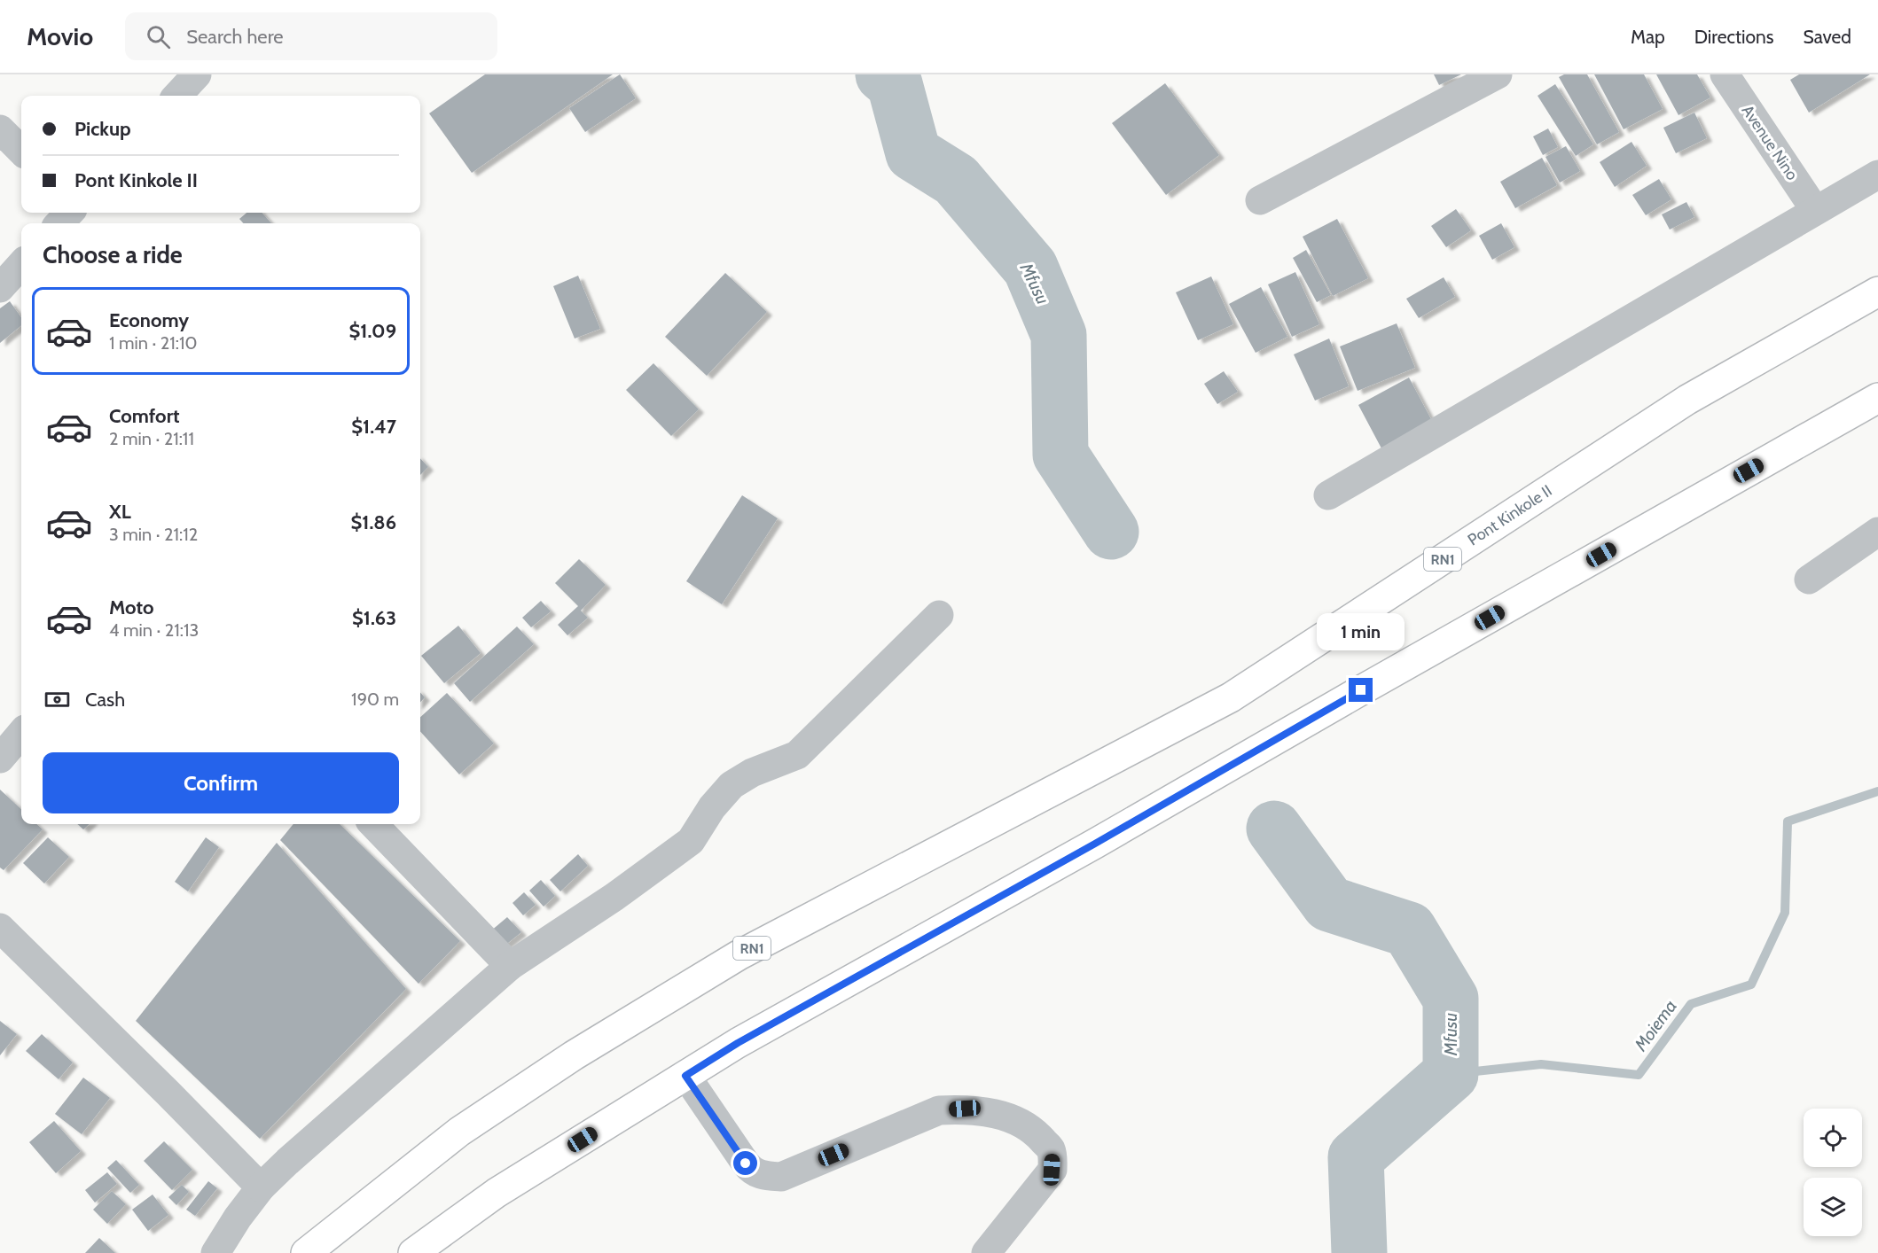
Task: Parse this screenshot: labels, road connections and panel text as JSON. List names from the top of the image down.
{
  "streets": {
    "highway": ["Pont Kinkole II", "RN1"],
    "street": ["Avenue Nino"]
  },
  "water": ["Mfusu", "Moiema"],
  "page": {
    "header": "Movio",
    "search": "Search here",
    "nav": ["Map", "Directions", "Saved"],
    "banner": ["Pickup", "Pont Kinkole II"],
    "heading": "Choose a ride",
    "list": [
      {
        "name": "Economy",
        "note": "1 min · 21:10",
        "value": "$1.09"
      },
      {
        "name": "Comfort",
        "note": "2 min · 21:11",
        "value": "$1.47"
      },
      {
        "name": "XL",
        "note": "3 min · 21:12",
        "value": "$1.86"
      },
      {
        "name": "Moto",
        "note": "4 min · 21:13",
        "value": "$1.63"
      }
    ],
    "bubble": "1 min",
    "pay": ["Cash", "190 m"],
    "buttons": "Confirm"
  }
}
